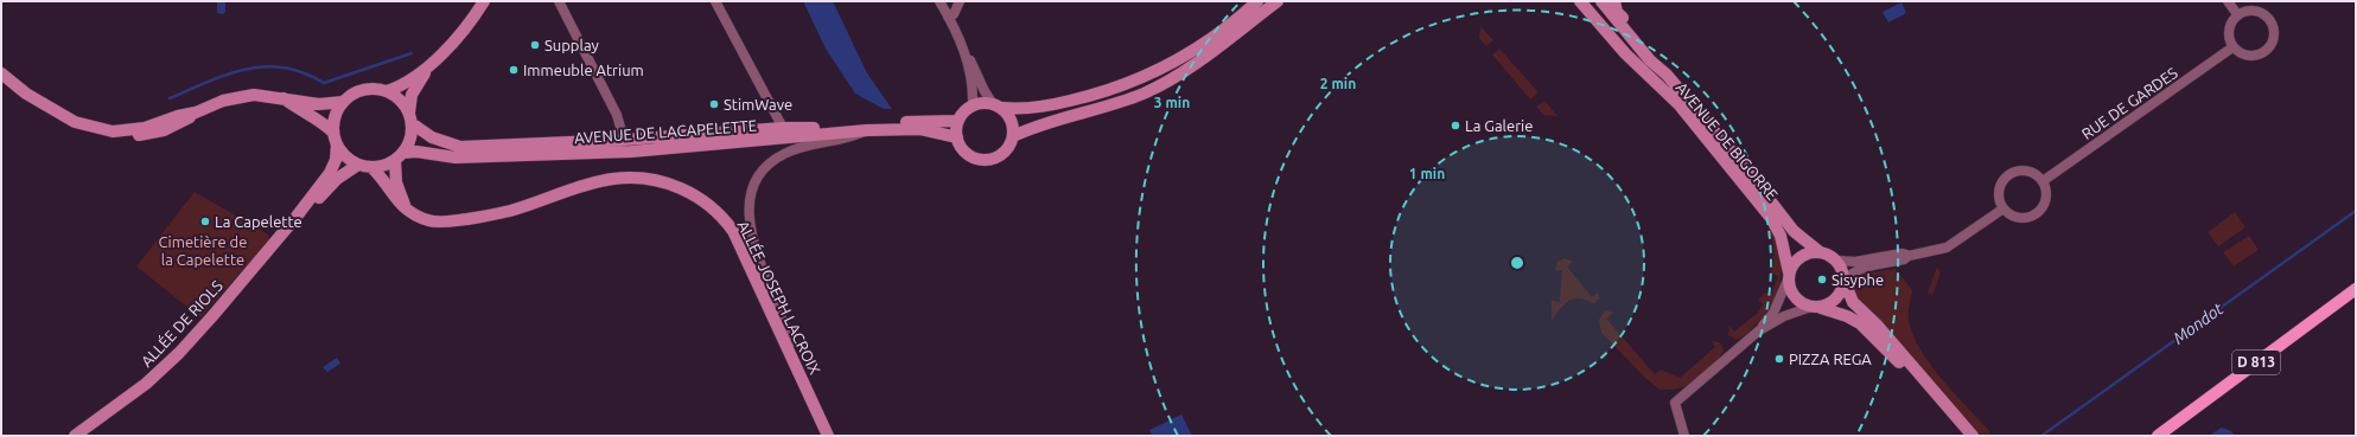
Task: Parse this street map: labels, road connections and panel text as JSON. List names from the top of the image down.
{
  "streets": {
    "main road": ["D 813"],
    "street": [
      "RUE DE GARDES",
      "AVENUE DE LACAPELETTE",
      "AVENUE DE BIGORRE",
      "ALLÉE JOSEPH LACROIX",
      "ALLÉE DE RIOLS"
    ]
  },
  "crossings": [
    ["AVENUE DE LACAPELETTE", "ALLÉE JOSEPH LACROIX"],
    ["AVENUE DE LACAPELETTE", "ALLÉE DE RIOLS"],
    ["ALLÉE JOSEPH LACROIX", "ALLÉE DE RIOLS"]
  ],
  "water": ["Mondot"],
  "parks": ["Cimetière de la Capelette"],
  "places": [
    "Supplay",
    "Immeuble Atrium",
    "StimWave",
    "La Galerie",
    "La Capelette",
    "Sisyphe",
    "PIZZA REGA"
  ],
  "rings": ["2 min", "3 min", "1 min"]
}
